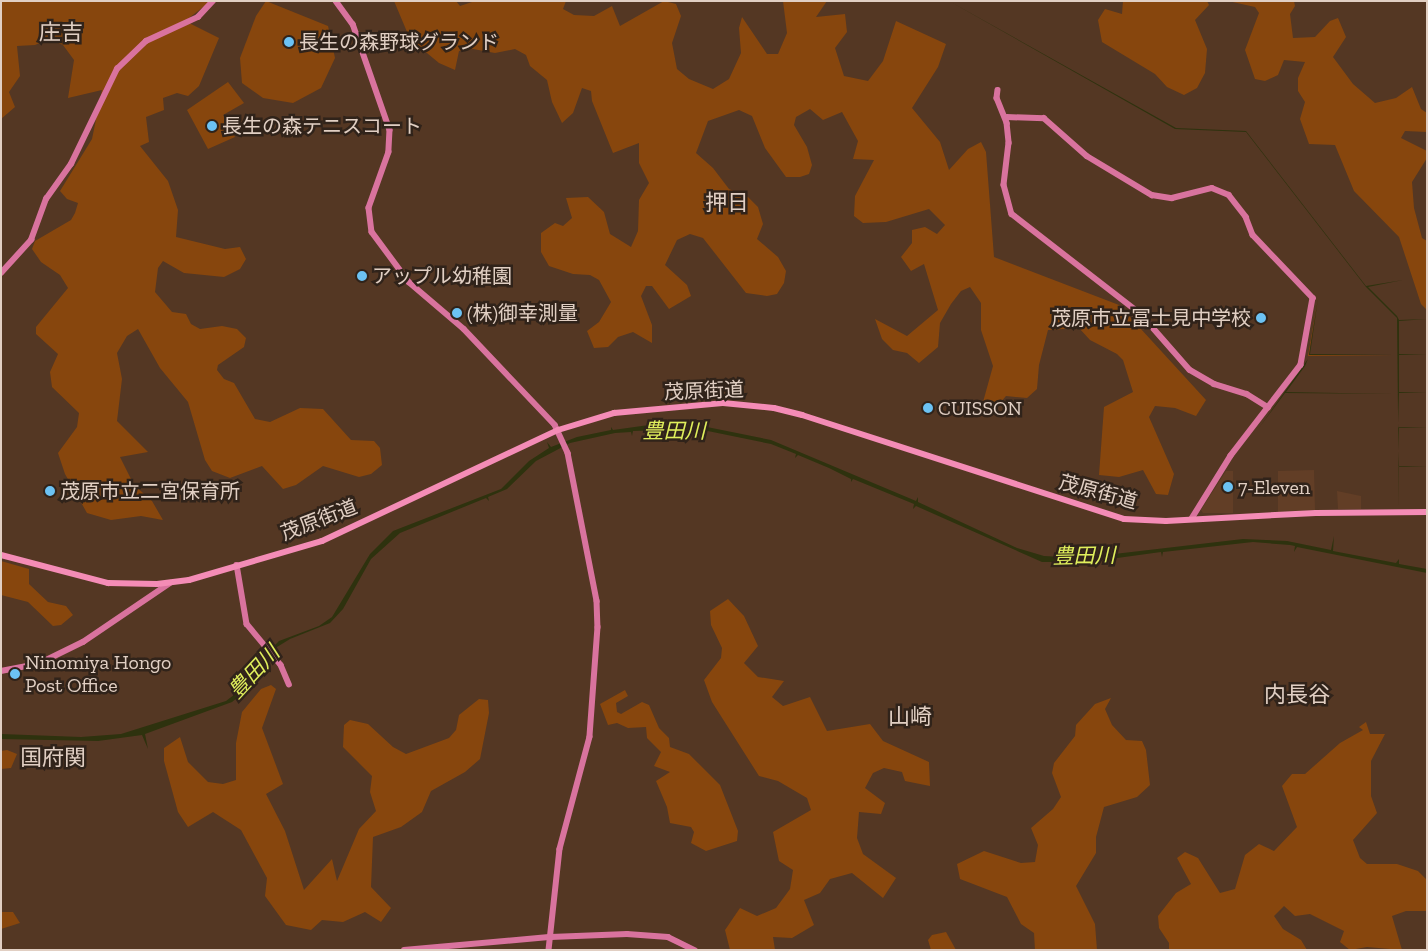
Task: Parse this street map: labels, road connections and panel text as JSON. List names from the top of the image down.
{
  "streets": {
    "main road": ["茂原街道"]
  },
  "districts": [
    "庄吉",
    "押日",
    "内長谷",
    "山崎",
    "国府関"
  ],
  "water": ["豊田川"],
  "places": [
    "長生の森野球グランド",
    "長生の森テニスコート",
    "アップル幼稚園",
    "(株)御幸測量",
    "茂原市立冨士見中学校",
    "CUISSON",
    "7-Eleven",
    "茂原市立二宮保育所",
    "Ninomiya Hongo Post Office"
  ]
}
